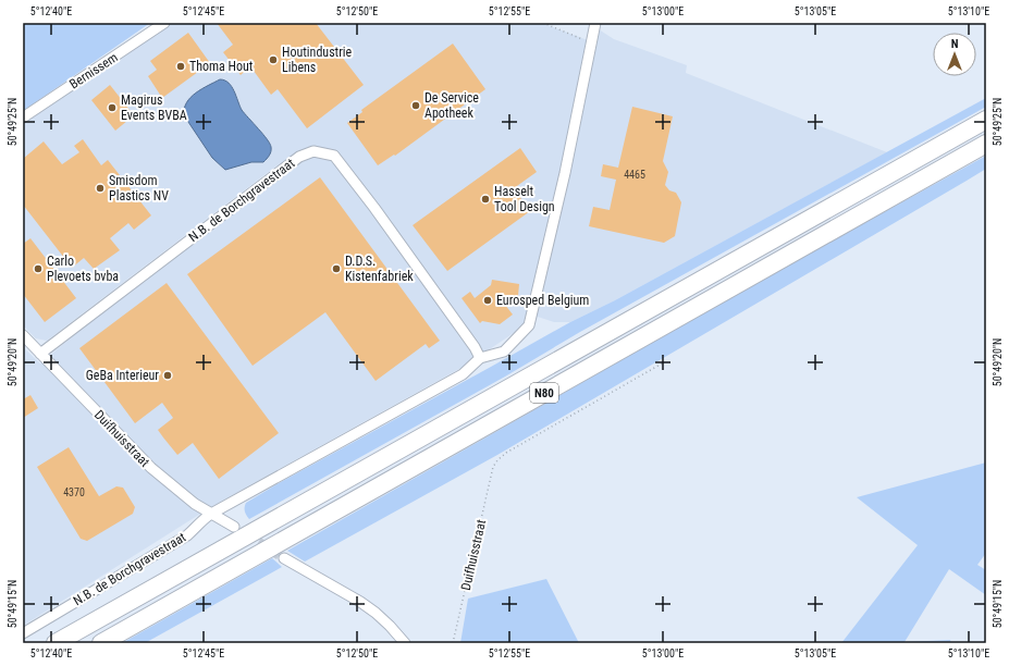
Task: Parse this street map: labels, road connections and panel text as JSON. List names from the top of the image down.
{
  "streets": {
    "highway": ["N80"],
    "street": ["Bernissem", "N.B. de Borchgravestraat", "Duifhuisstraat"]
  },
  "crossings": [
    ["N.B. de Borchgravestraat", "Duifhuisstraat"]
  ],
  "places": [
    "Houtindustrie Libens",
    "Thoma Hout",
    "De Service Apotheek",
    "Magirus Events BVBA",
    "Smisdom Plastics NV",
    "Hasselt Tool Design",
    "Carlo Plevoets bvba",
    "D.D.S. Kistenfabriek",
    "Eurosped Belgium",
    "GeBa Interieur"
  ],
  "house_numbers": ["4465", "4370"],
  "north": "top",
  "coordinates": [
    "5°12'40\"E",
    "5°12'45\"E",
    "5°12'50\"E",
    "5°12'55\"E",
    "5°13'00\"E",
    "5°13'05\"E",
    "5°13'10\"E",
    "50°49'25\"N",
    "50°49'20\"N",
    "50°49'15\"N"
  ]
}
